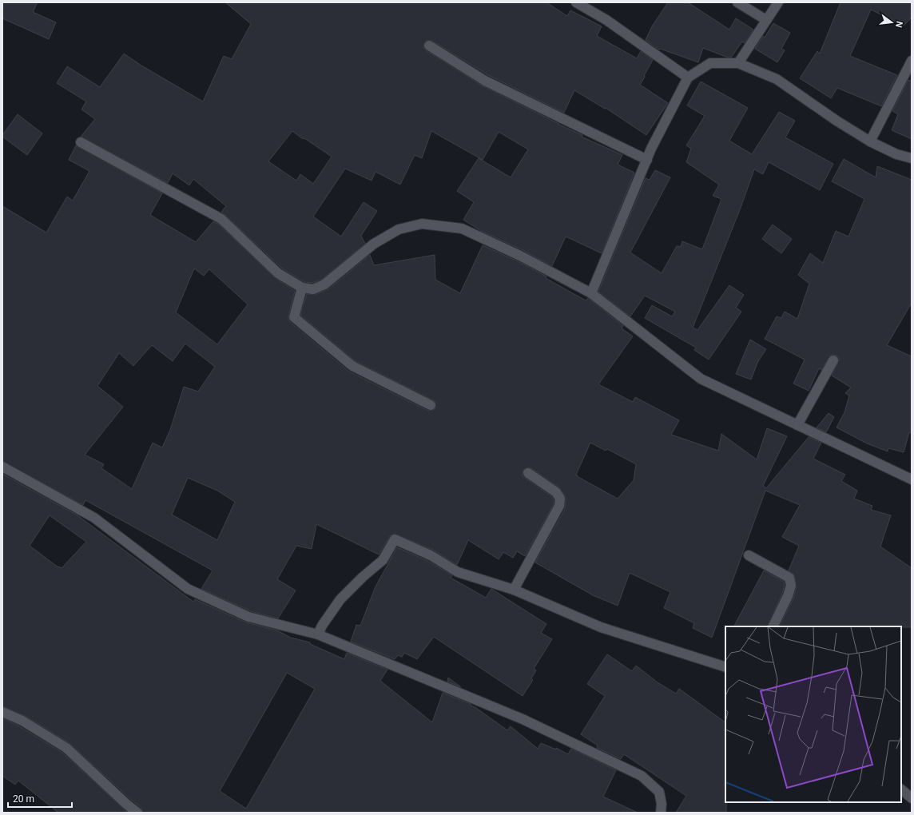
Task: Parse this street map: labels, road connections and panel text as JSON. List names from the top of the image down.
{
  "scale_bar": "20 m",
  "north": "right"
}
